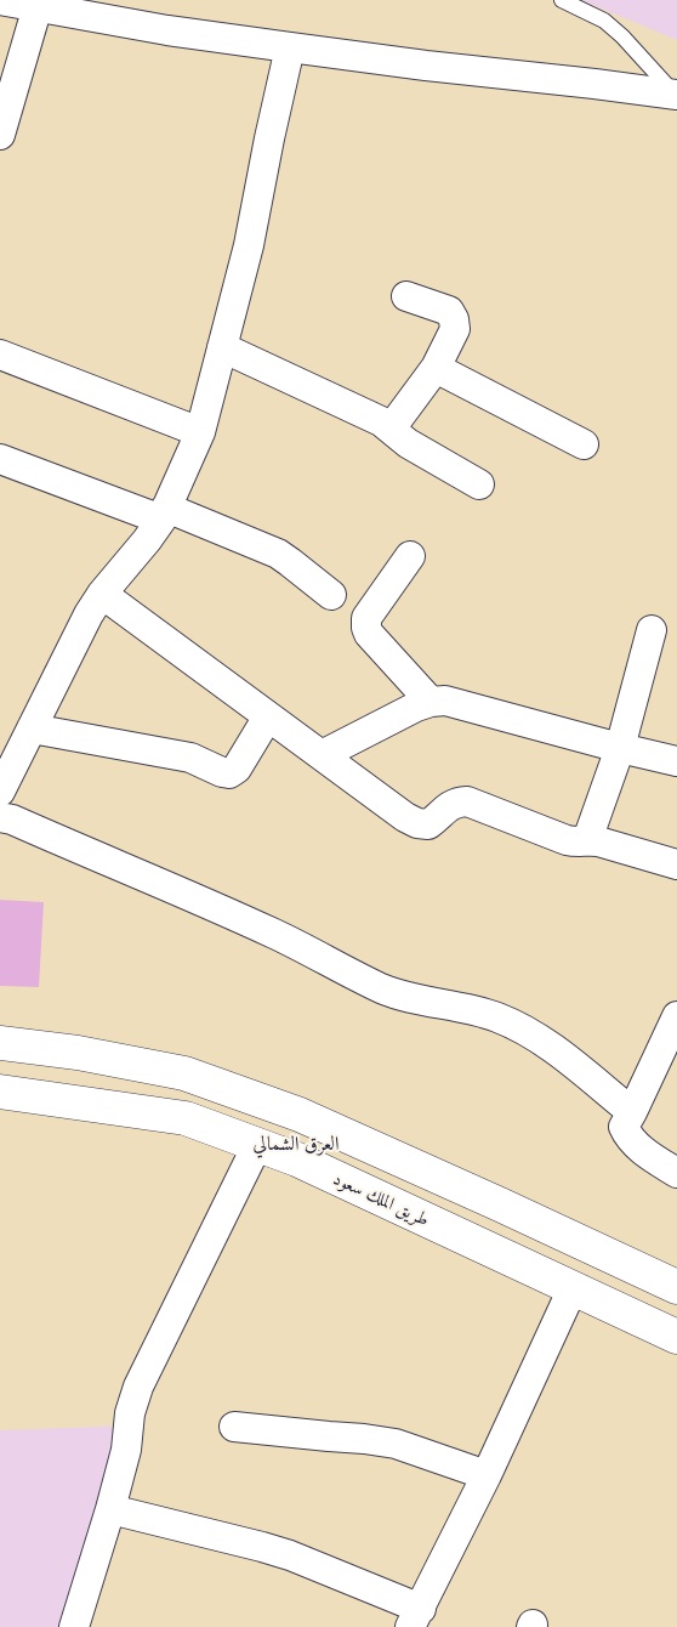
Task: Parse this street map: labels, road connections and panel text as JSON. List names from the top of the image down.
{
  "streets": {
    "highway": ["طريق الملك سعود"]
  },
  "districts": ["العرق الشمالي"]
}
